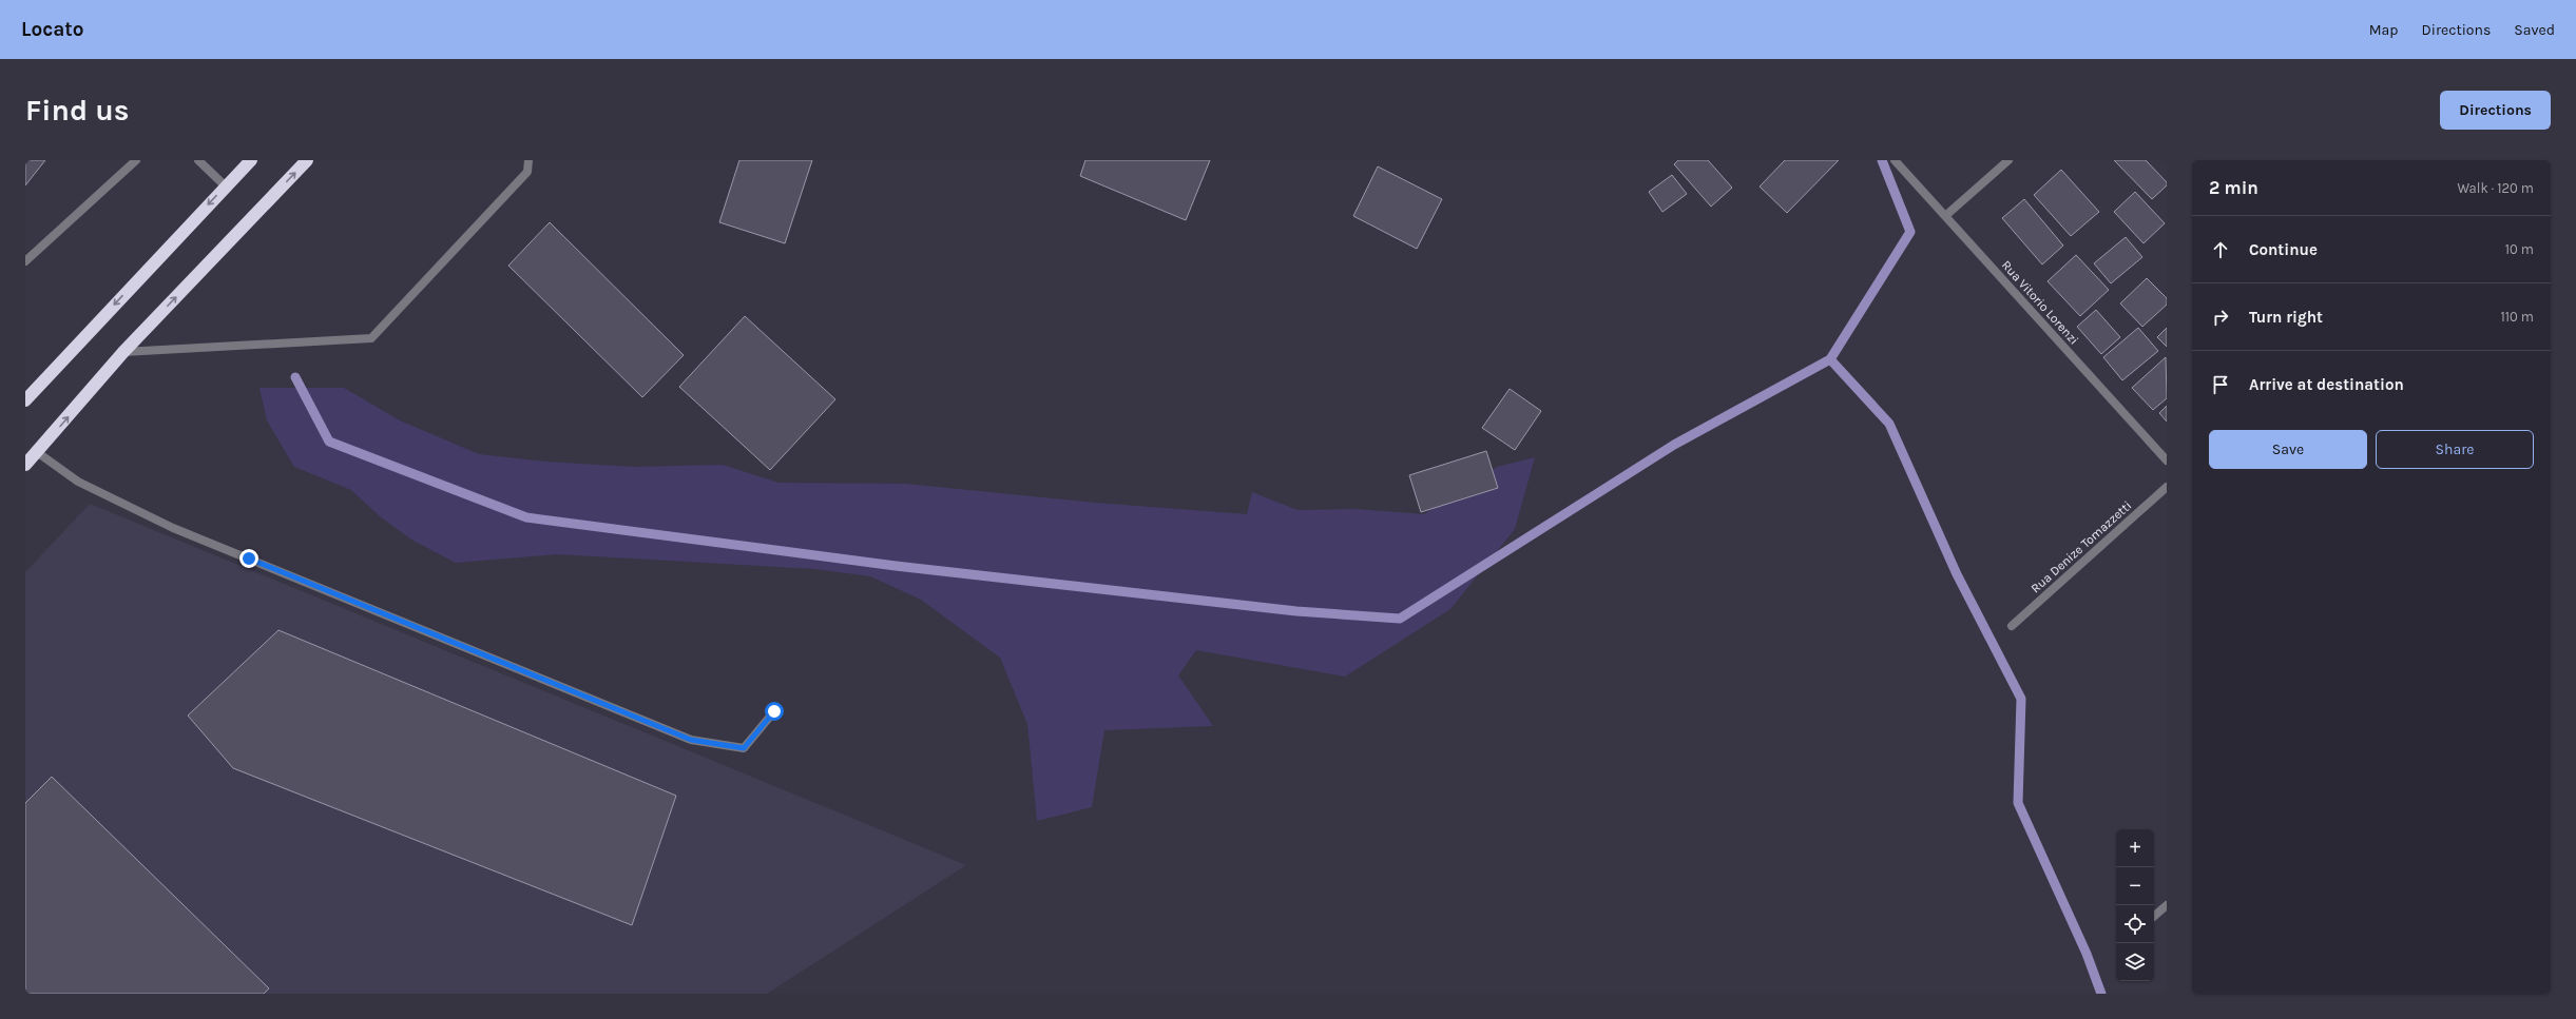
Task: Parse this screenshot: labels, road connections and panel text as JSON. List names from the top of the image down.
{
  "streets": {
    "street": ["Rua Vitorio Lorenzi", "Rua Denize Tomazzetti"]
  },
  "page": {
    "header": "Locato",
    "nav": ["Map", "Directions", "Saved"],
    "buttons": [
      "Directions",
      ["Save", "Share"]
    ],
    "title": "Find us",
    "heading": ["2 min", "Walk · 120 m"],
    "list": [
      ["Continue", "10 m"],
      ["Turn right", "110 m"],
      "Arrive at destination"
    ],
    "map_buttons": ["+", "−"]
  }
}
